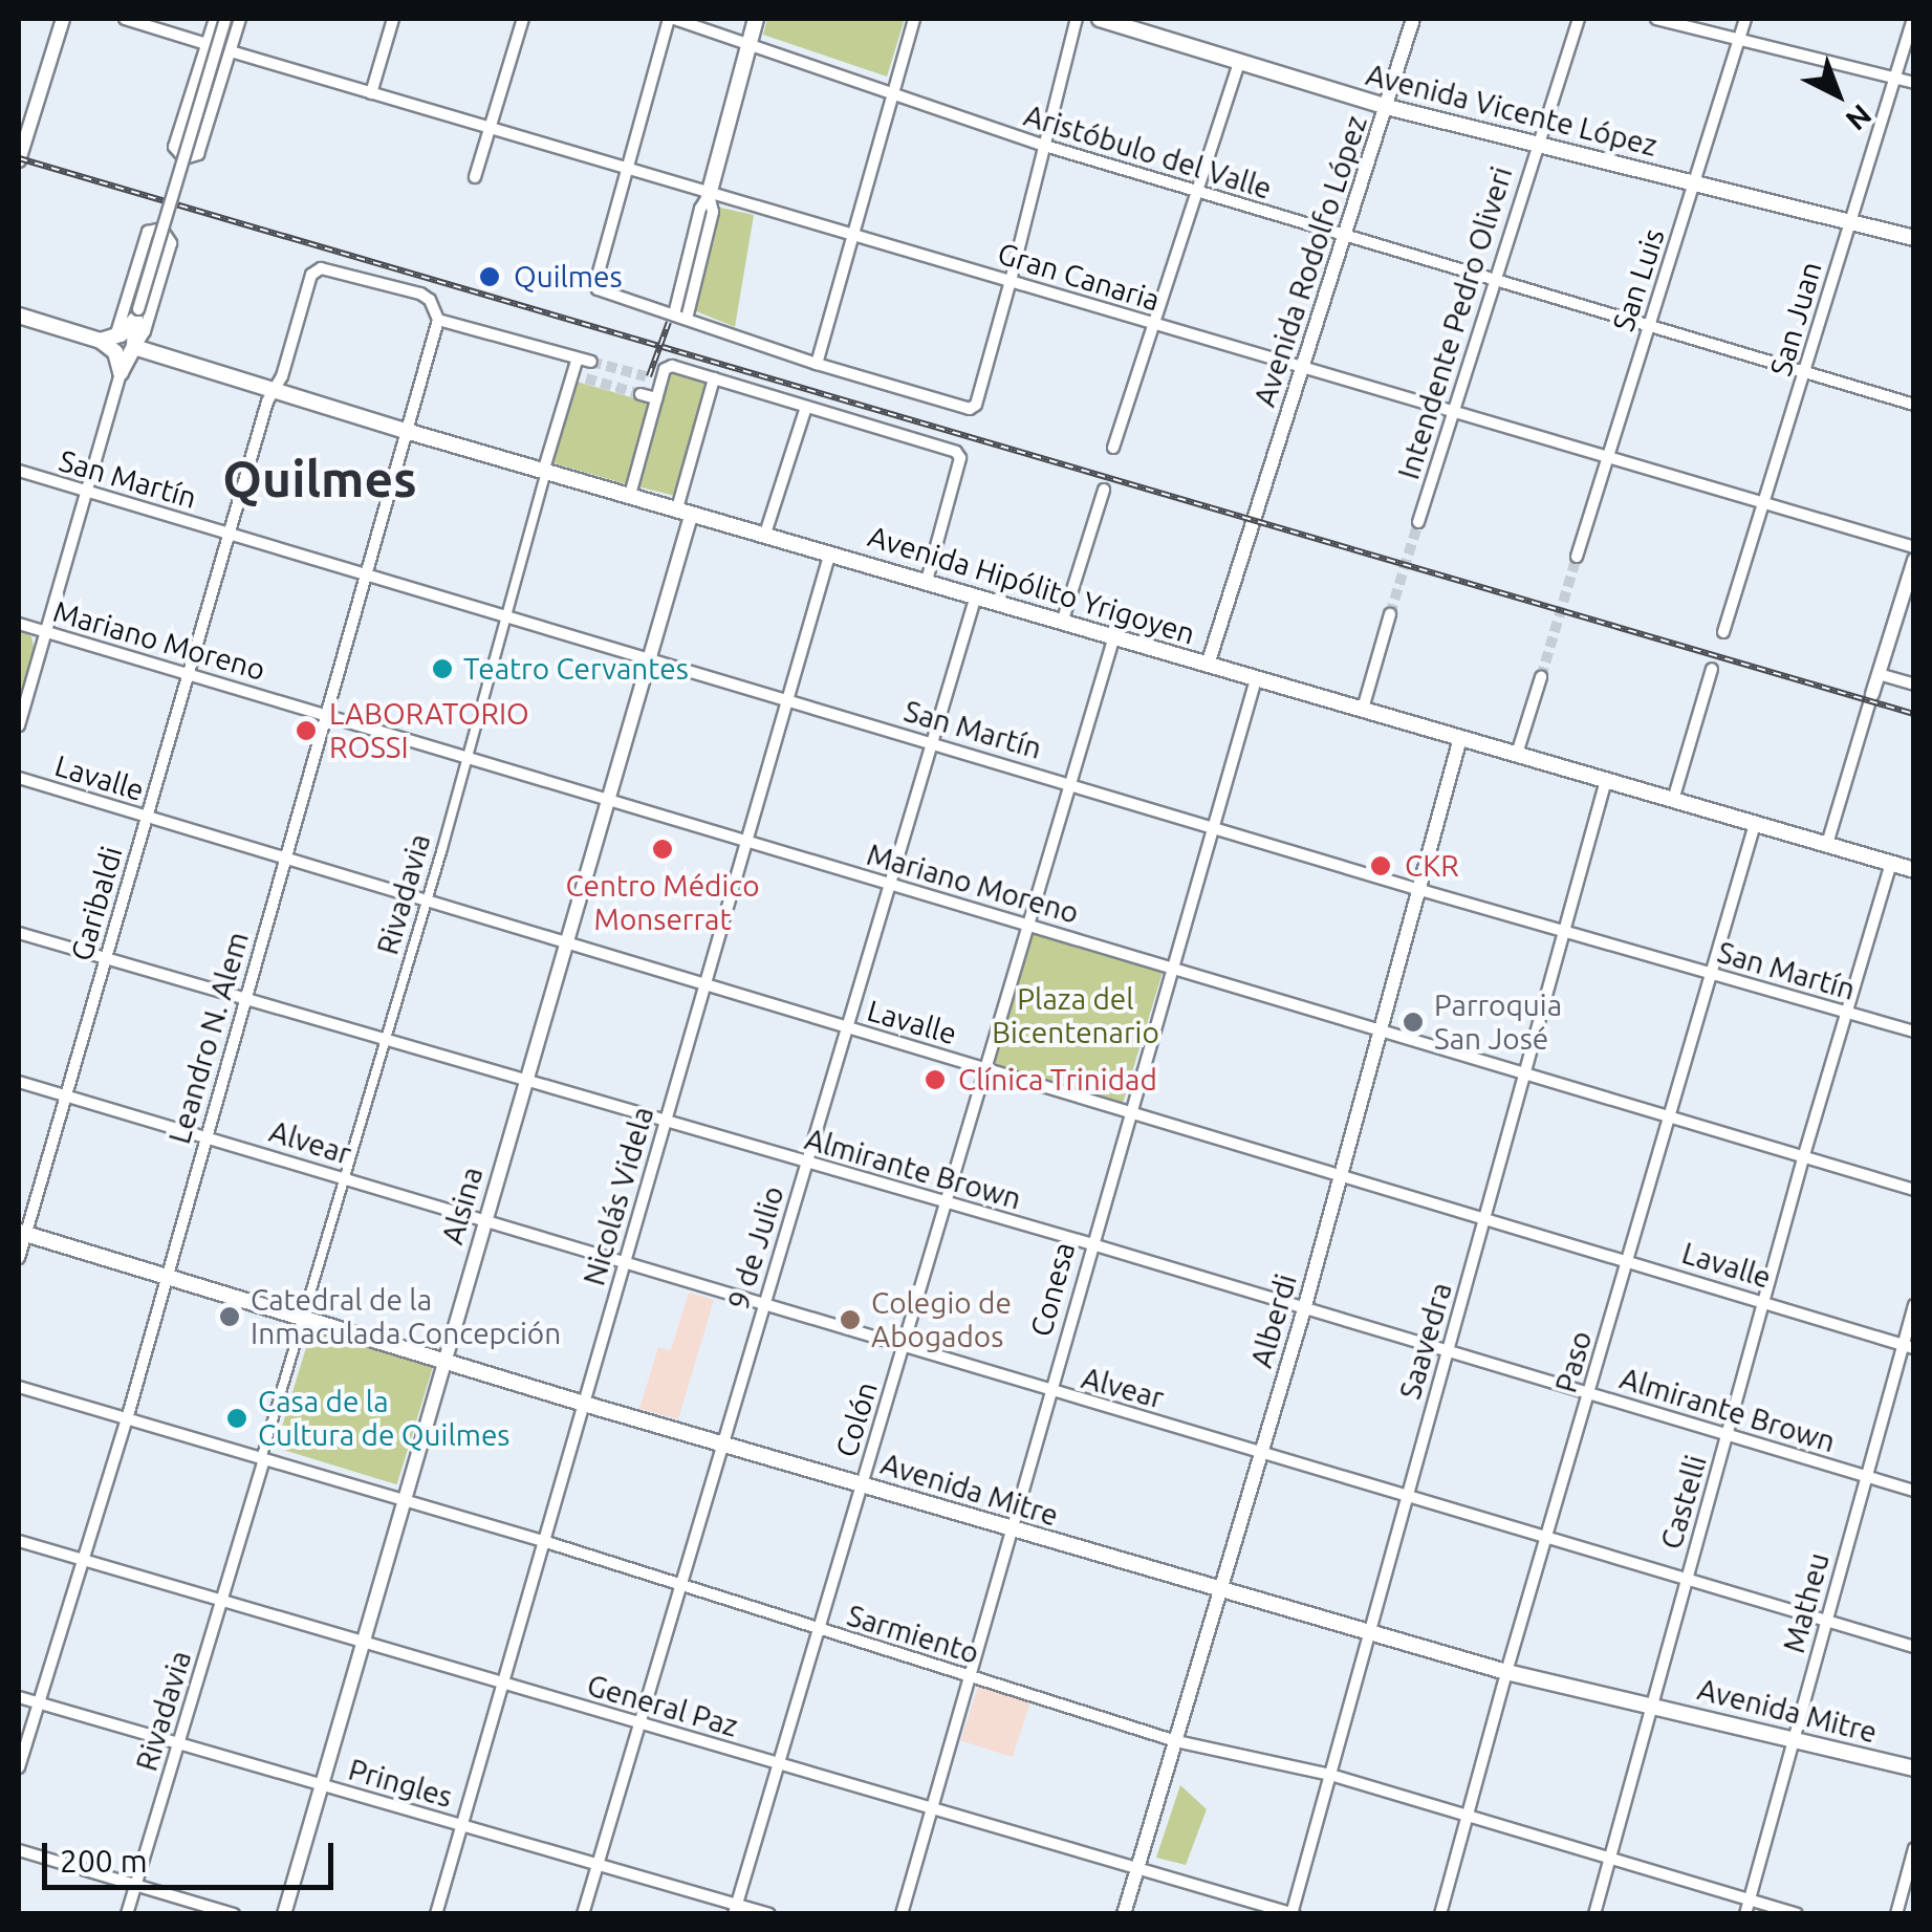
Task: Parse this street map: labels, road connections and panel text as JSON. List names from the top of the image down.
{
  "streets": {
    "main road": ["Avenida Vicente López", "Avenida Hipólito Yrigoyen", "Avenida Mitre"],
    "street": [
      "Aristóbulo del Valle",
      "Avenida Rodolfo López",
      "Gran Canaria",
      "San Luis",
      "San Juan",
      "Intendente Pedro Oliveri",
      "San Martín",
      "Mariano Moreno",
      "Lavalle",
      "Rivadavia",
      "Garibaldi",
      "Leandro N. Alem",
      "Alvear",
      "Almirante Brown",
      "Nicolás Videla",
      "Alsina",
      "9 de Julio",
      "Conesa",
      "Alberdi",
      "Saavedra",
      "Paso",
      "Colón",
      "Castelli",
      "Matheu",
      "Sarmiento",
      "General Paz",
      "Pringles"
    ]
  },
  "crossings": [
    ["Avenida Vicente López", "Avenida Rodolfo López"],
    ["Avenida Vicente López", "San Luis"],
    ["Avenida Vicente López", "San Juan"],
    ["Avenida Vicente López", "Intendente Pedro Oliveri"],
    ["Aristóbulo del Valle", "Avenida Rodolfo López"],
    ["Aristóbulo del Valle", "San Luis"],
    ["Aristóbulo del Valle", "San Juan"],
    ["Aristóbulo del Valle", "Intendente Pedro Oliveri"],
    ["Avenida Rodolfo López", "Gran Canaria"],
    ["Avenida Rodolfo López", "Avenida Hipólito Yrigoyen"],
    ["Gran Canaria", "San Luis"],
    ["Gran Canaria", "San Juan"],
    ["Gran Canaria", "Intendente Pedro Oliveri"],
    ["San Martín", "Rivadavia"],
    ["San Martín", "Garibaldi"],
    ["San Martín", "Leandro N. Alem"],
    ["San Martín", "Nicolás Videla"],
    ["San Martín", "Alsina"],
    ["San Martín", "9 de Julio"],
    ["San Martín", "Conesa"],
    ["San Martín", "Alberdi"],
    ["San Martín", "Saavedra"],
    ["San Martín", "Paso"],
    ["San Martín", "Colón"],
    ["San Martín", "Castelli"],
    ["Avenida Hipólito Yrigoyen", "Rivadavia"],
    ["Avenida Hipólito Yrigoyen", "Garibaldi"],
    ["Avenida Hipólito Yrigoyen", "Leandro N. Alem"],
    ["Avenida Hipólito Yrigoyen", "Nicolás Videla"],
    ["Avenida Hipólito Yrigoyen", "Alsina"],
    ["Avenida Hipólito Yrigoyen", "9 de Julio"],
    ["Avenida Hipólito Yrigoyen", "Conesa"],
    ["Avenida Hipólito Yrigoyen", "Alberdi"],
    ["Avenida Hipólito Yrigoyen", "Saavedra"],
    ["Avenida Hipólito Yrigoyen", "Paso"],
    ["Avenida Hipólito Yrigoyen", "Colón"],
    ["Avenida Hipólito Yrigoyen", "Castelli"],
    ["Mariano Moreno", "Rivadavia"],
    ["Mariano Moreno", "Garibaldi"],
    ["Mariano Moreno", "Leandro N. Alem"],
    ["Mariano Moreno", "Nicolás Videla"],
    ["Mariano Moreno", "Alsina"],
    ["Mariano Moreno", "9 de Julio"],
    ["Mariano Moreno", "Conesa"],
    ["Mariano Moreno", "Alberdi"],
    ["Mariano Moreno", "Saavedra"],
    ["Mariano Moreno", "Paso"],
    ["Mariano Moreno", "Colón"],
    ["Mariano Moreno", "Castelli"],
    ["Lavalle", "Rivadavia"],
    ["Lavalle", "Garibaldi"],
    ["Lavalle", "Leandro N. Alem"],
    ["Lavalle", "Nicolás Videla"],
    ["Lavalle", "Alsina"],
    ["Lavalle", "9 de Julio"],
    ["Lavalle", "Conesa"],
    ["Lavalle", "Alberdi"],
    ["Lavalle", "Saavedra"],
    ["Lavalle", "Paso"],
    ["Lavalle", "Colón"],
    ["Lavalle", "Castelli"],
    ["Lavalle", "Matheu"],
    ["Rivadavia", "Alvear"],
    ["Rivadavia", "Almirante Brown"],
    ["Rivadavia", "Avenida Mitre"],
    ["Rivadavia", "Sarmiento"],
    ["Rivadavia", "General Paz"],
    ["Rivadavia", "Pringles"],
    ["Garibaldi", "Leandro N. Alem"],
    ["Garibaldi", "Alvear"],
    ["Garibaldi", "Almirante Brown"],
    ["Garibaldi", "Avenida Mitre"],
    ["Leandro N. Alem", "Alvear"],
    ["Leandro N. Alem", "Almirante Brown"],
    ["Leandro N. Alem", "Avenida Mitre"],
    ["Leandro N. Alem", "Sarmiento"],
    ["Leandro N. Alem", "General Paz"],
    ["Leandro N. Alem", "Pringles"],
    ["Alvear", "Nicolás Videla"],
    ["Alvear", "Alsina"],
    ["Alvear", "9 de Julio"],
    ["Alvear", "Conesa"],
    ["Alvear", "Alberdi"],
    ["Alvear", "Saavedra"],
    ["Alvear", "Paso"],
    ["Alvear", "Colón"],
    ["Alvear", "Castelli"],
    ["Alvear", "Matheu"],
    ["Almirante Brown", "Nicolás Videla"],
    ["Almirante Brown", "Alsina"],
    ["Almirante Brown", "9 de Julio"],
    ["Almirante Brown", "Conesa"],
    ["Almirante Brown", "Alberdi"],
    ["Almirante Brown", "Saavedra"],
    ["Almirante Brown", "Paso"],
    ["Almirante Brown", "Colón"],
    ["Almirante Brown", "Castelli"],
    ["Almirante Brown", "Matheu"],
    ["Nicolás Videla", "Avenida Mitre"],
    ["Nicolás Videla", "Sarmiento"],
    ["Nicolás Videla", "General Paz"],
    ["Nicolás Videla", "Pringles"],
    ["Alsina", "Avenida Mitre"],
    ["Alsina", "Sarmiento"],
    ["Alsina", "General Paz"],
    ["Alsina", "Pringles"],
    ["9 de Julio", "Avenida Mitre"],
    ["9 de Julio", "Sarmiento"],
    ["9 de Julio", "General Paz"],
    ["9 de Julio", "Pringles"],
    ["Conesa", "Avenida Mitre"],
    ["Conesa", "Sarmiento"],
    ["Conesa", "General Paz"],
    ["Alberdi", "Avenida Mitre"],
    ["Alberdi", "Sarmiento"],
    ["Alberdi", "General Paz"],
    ["Saavedra", "Avenida Mitre"],
    ["Saavedra", "Sarmiento"],
    ["Saavedra", "General Paz"],
    ["Paso", "Avenida Mitre"],
    ["Paso", "Sarmiento"],
    ["Colón", "Avenida Mitre"],
    ["Colón", "Sarmiento"],
    ["Colón", "General Paz"],
    ["Colón", "Pringles"],
    ["Avenida Mitre", "Castelli"],
    ["Avenida Mitre", "Matheu"],
    ["Castelli", "Sarmiento"],
    ["Matheu", "Sarmiento"]
  ],
  "districts": ["Quilmes"],
  "parks": ["Plaza del Bicentenario"],
  "places": [
    "Quilmes",
    "Teatro Cervantes",
    "LABORATORIO ROSSI",
    "Centro Médico Monserrat",
    "CKR",
    "Parroquia San José",
    "Clínica Trinidad",
    "Catedral de la Inmaculada Concepción",
    "Colegio de Abogados",
    "Casa de la Cultura de Quilmes"
  ],
  "scale_bar": "200 m",
  "north": "bottom right"
}
